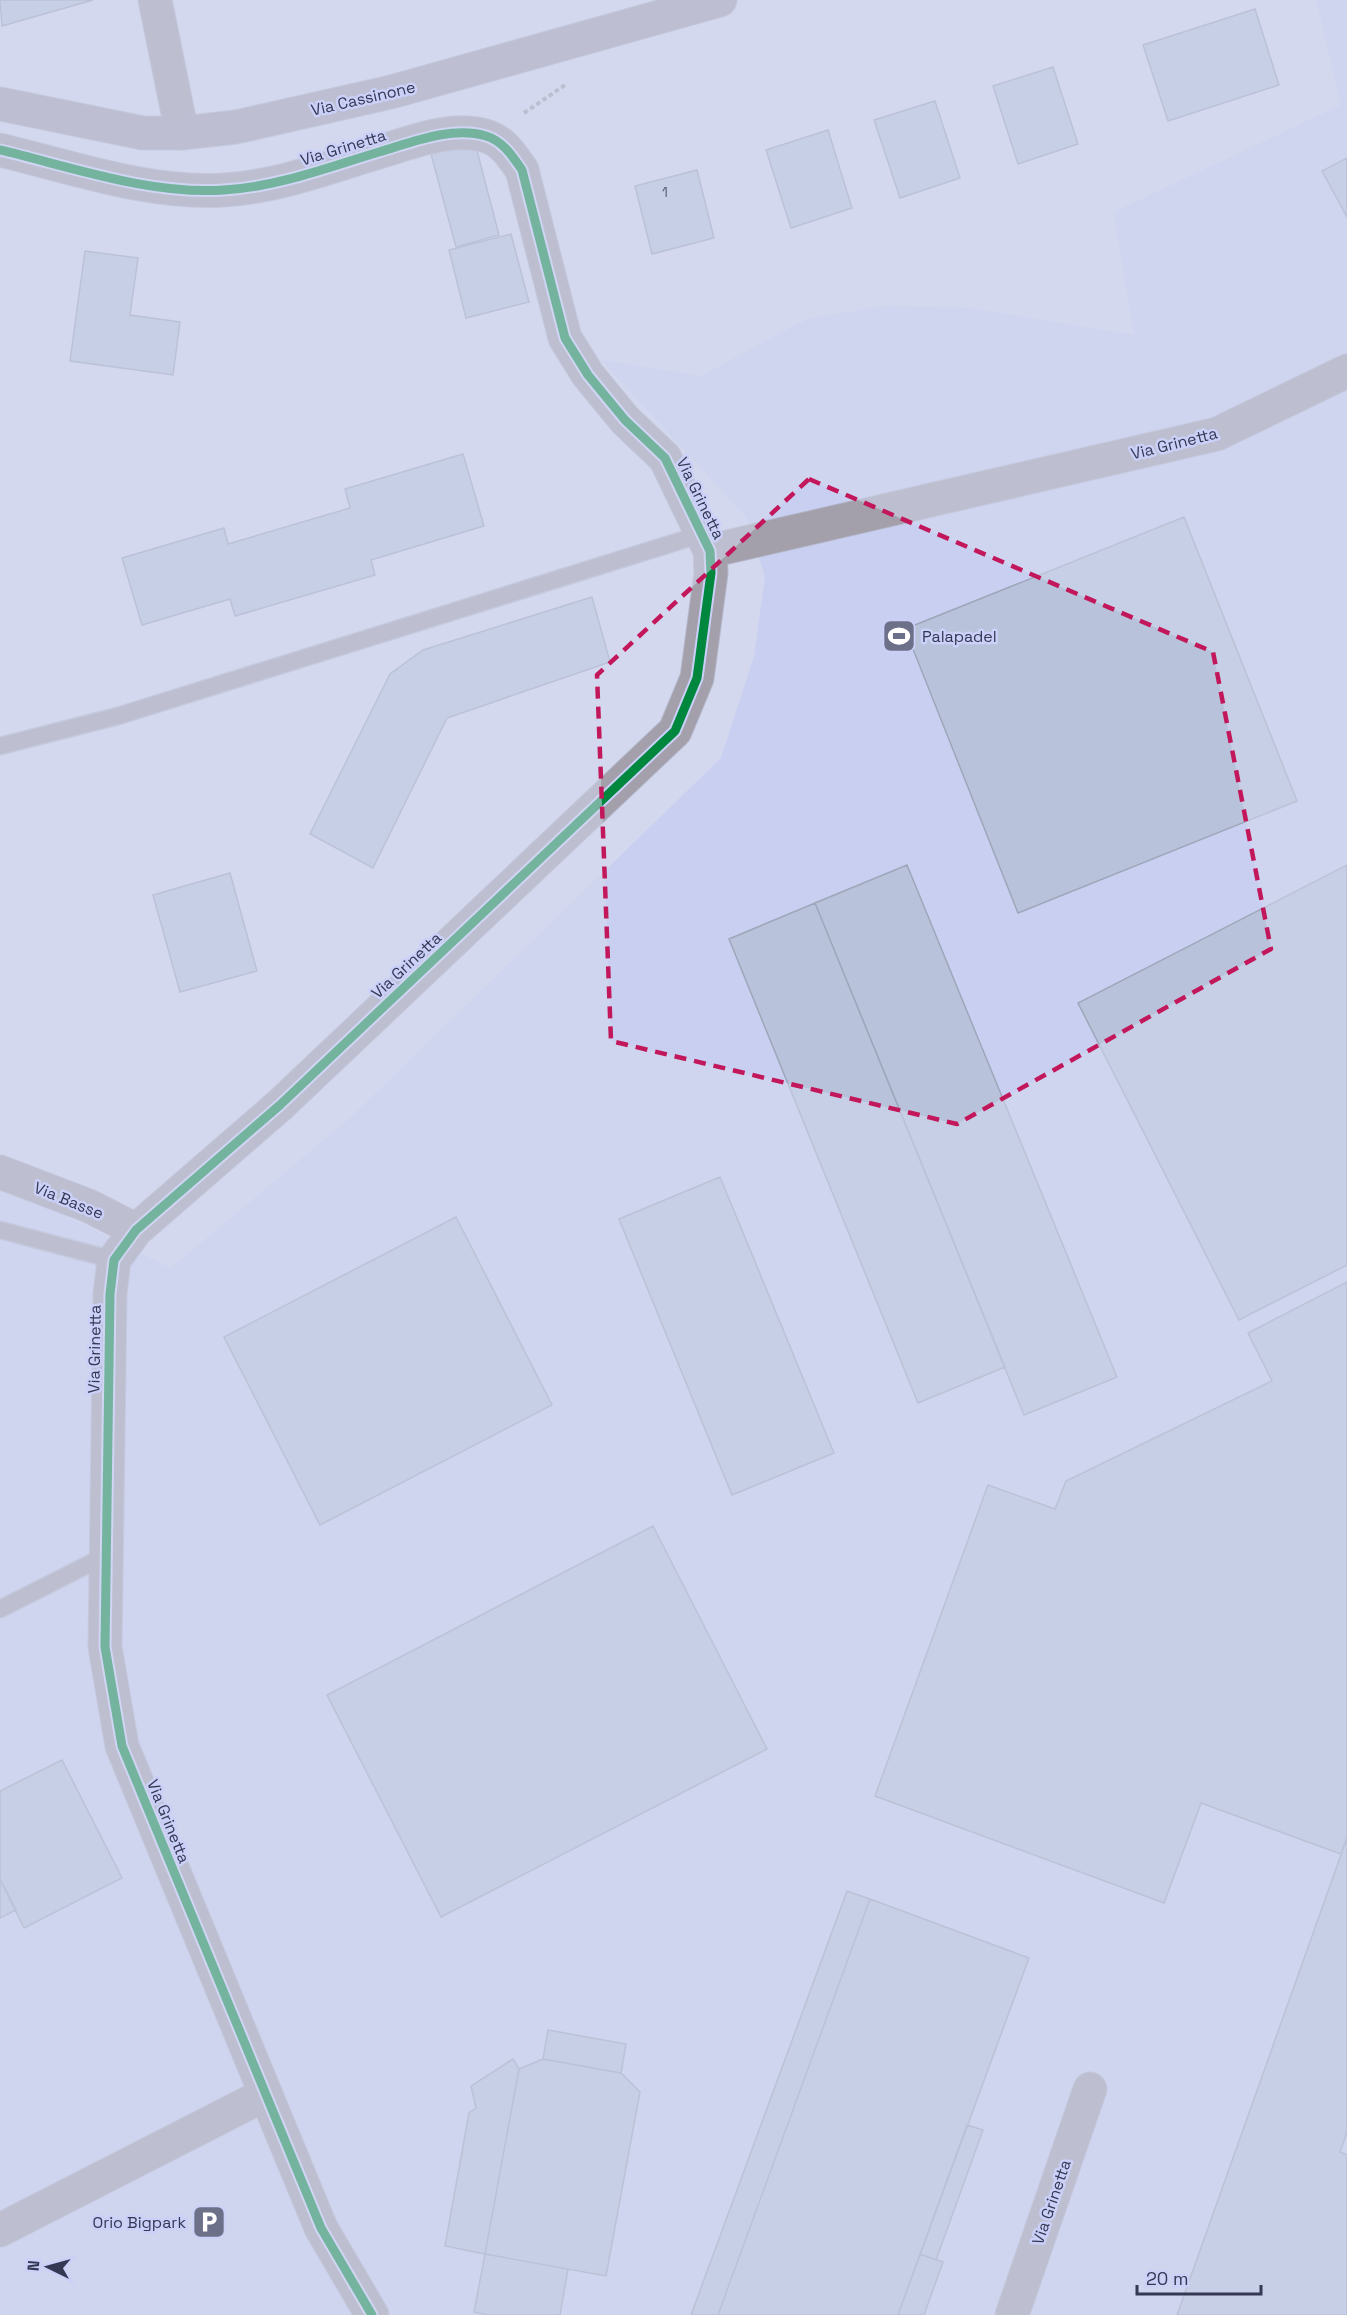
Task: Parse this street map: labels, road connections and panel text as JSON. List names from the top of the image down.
{
  "streets": {
    "main road": ["Via Cassinone"],
    "street": ["Via Grinetta", "Via Basse"]
  },
  "crossings": [
    ["Via Grinetta", "Via Basse"]
  ],
  "places": {
    "sports": ["Palapadel"],
    "parking": ["Orio Bigpark"]
  },
  "house_numbers": ["1"],
  "scale_bar": "20 m",
  "north": "left"
}
